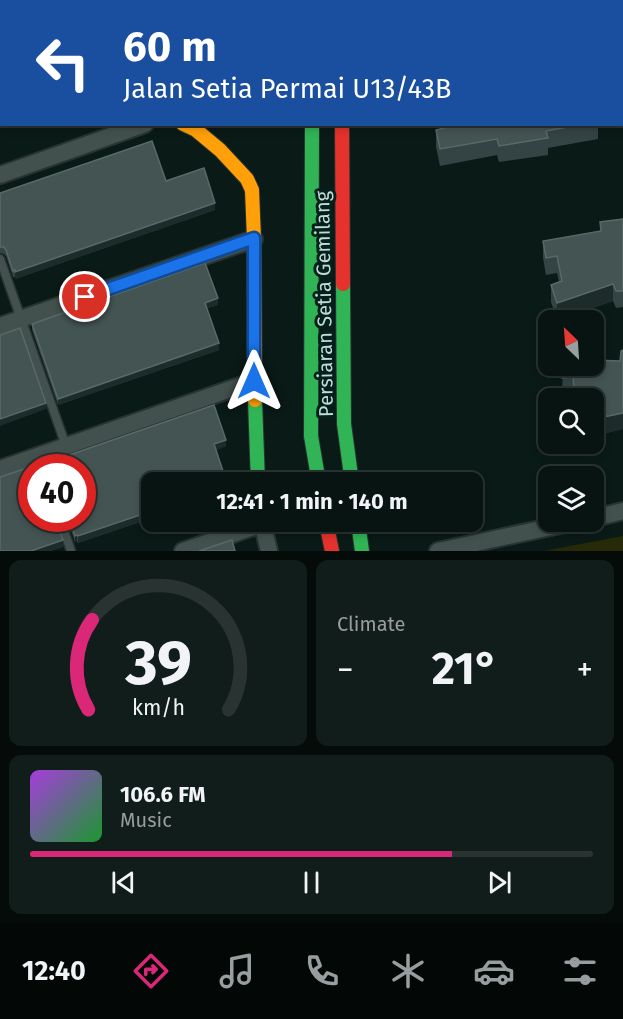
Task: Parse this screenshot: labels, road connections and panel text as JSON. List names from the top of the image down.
{
  "streets": {
    "street": ["Persiaran Setia Gemilang"]
  },
  "north": "top left",
  "page": {
    "turn": ["60 m", "Jalan Setia Permai U13/43B"],
    "limit": "40",
    "trip": "12:41 · 1 min · 140 m",
    "tile": "Climate",
    "heat": ["−", "21°", "+"],
    "song": ["106.6 FM", "Music"],
    "tabs": "12:40",
    "gauge": ["39", "km/h"]
  }
}
